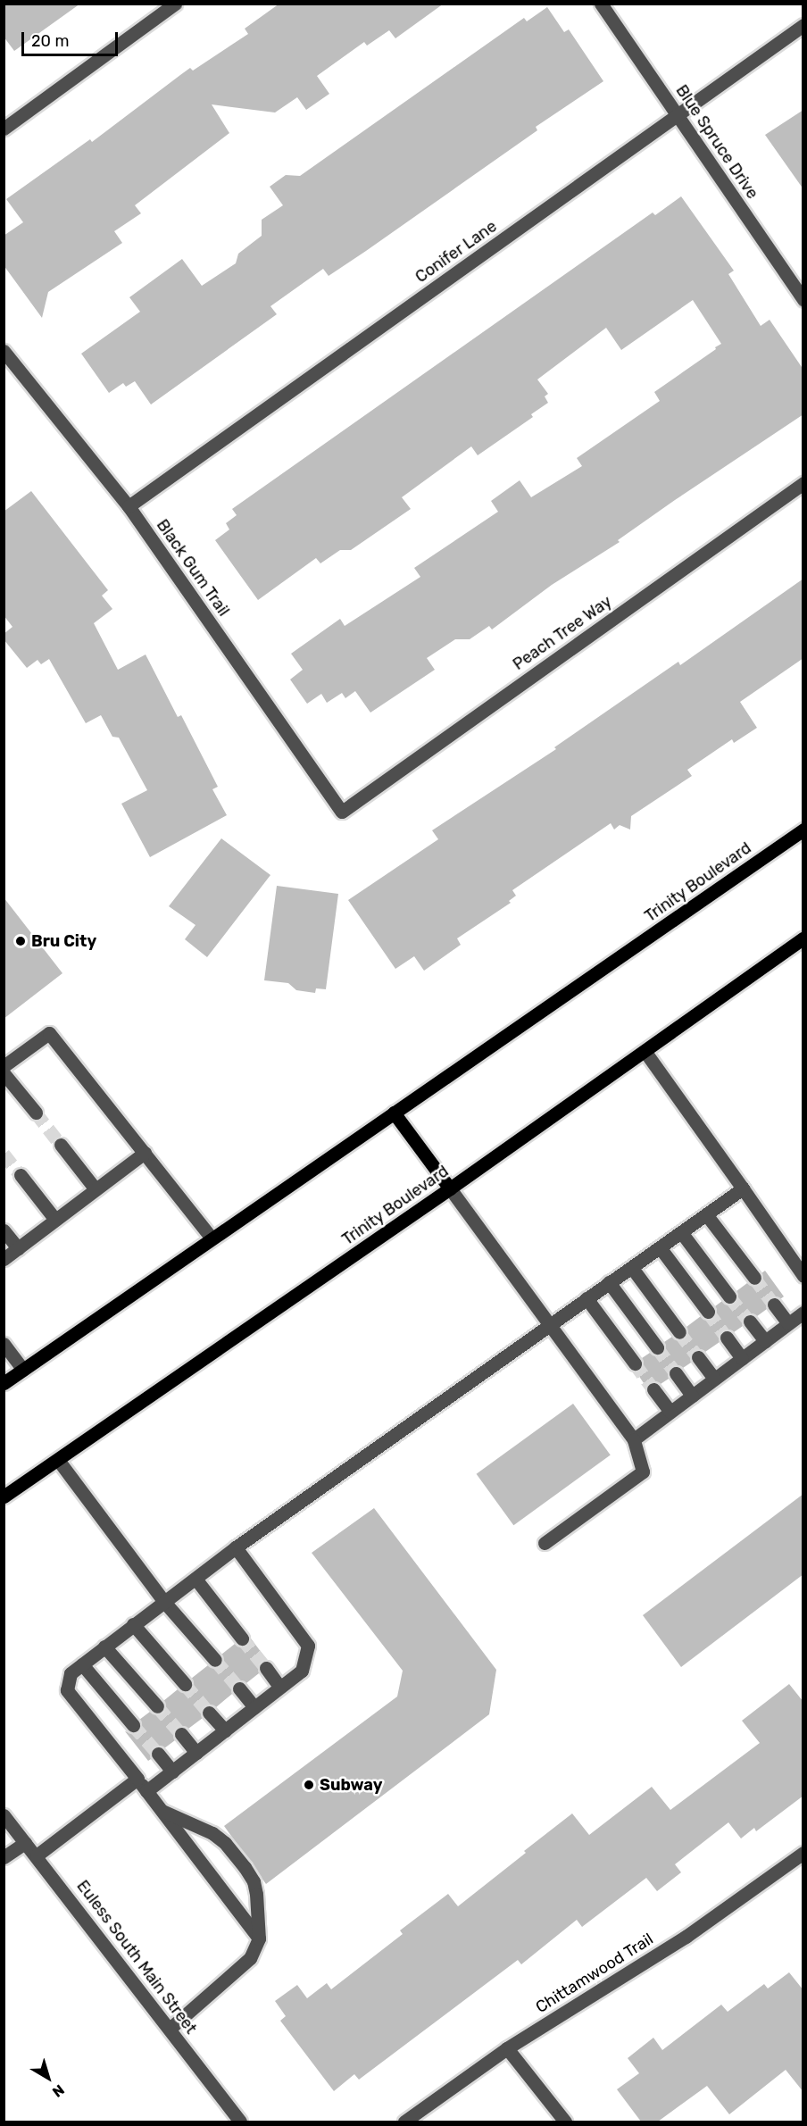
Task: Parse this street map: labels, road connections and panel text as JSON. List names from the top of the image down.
{
  "streets": {
    "main road": ["Trinity Boulevard"],
    "street": [
      "Blue Spruce Drive",
      "Conifer Lane",
      "Black Gum Trail",
      "Peach Tree Way",
      "Euless South Main Street",
      "Chittamwood Trail"
    ]
  },
  "crossings": [
    ["Blue Spruce Drive", "Conifer Lane"],
    ["Conifer Lane", "Black Gum Trail"],
    ["Black Gum Trail", "Peach Tree Way"]
  ],
  "places": ["Bru City", "Subway"],
  "scale_bar": "20 m",
  "north": "bottom right"
}
